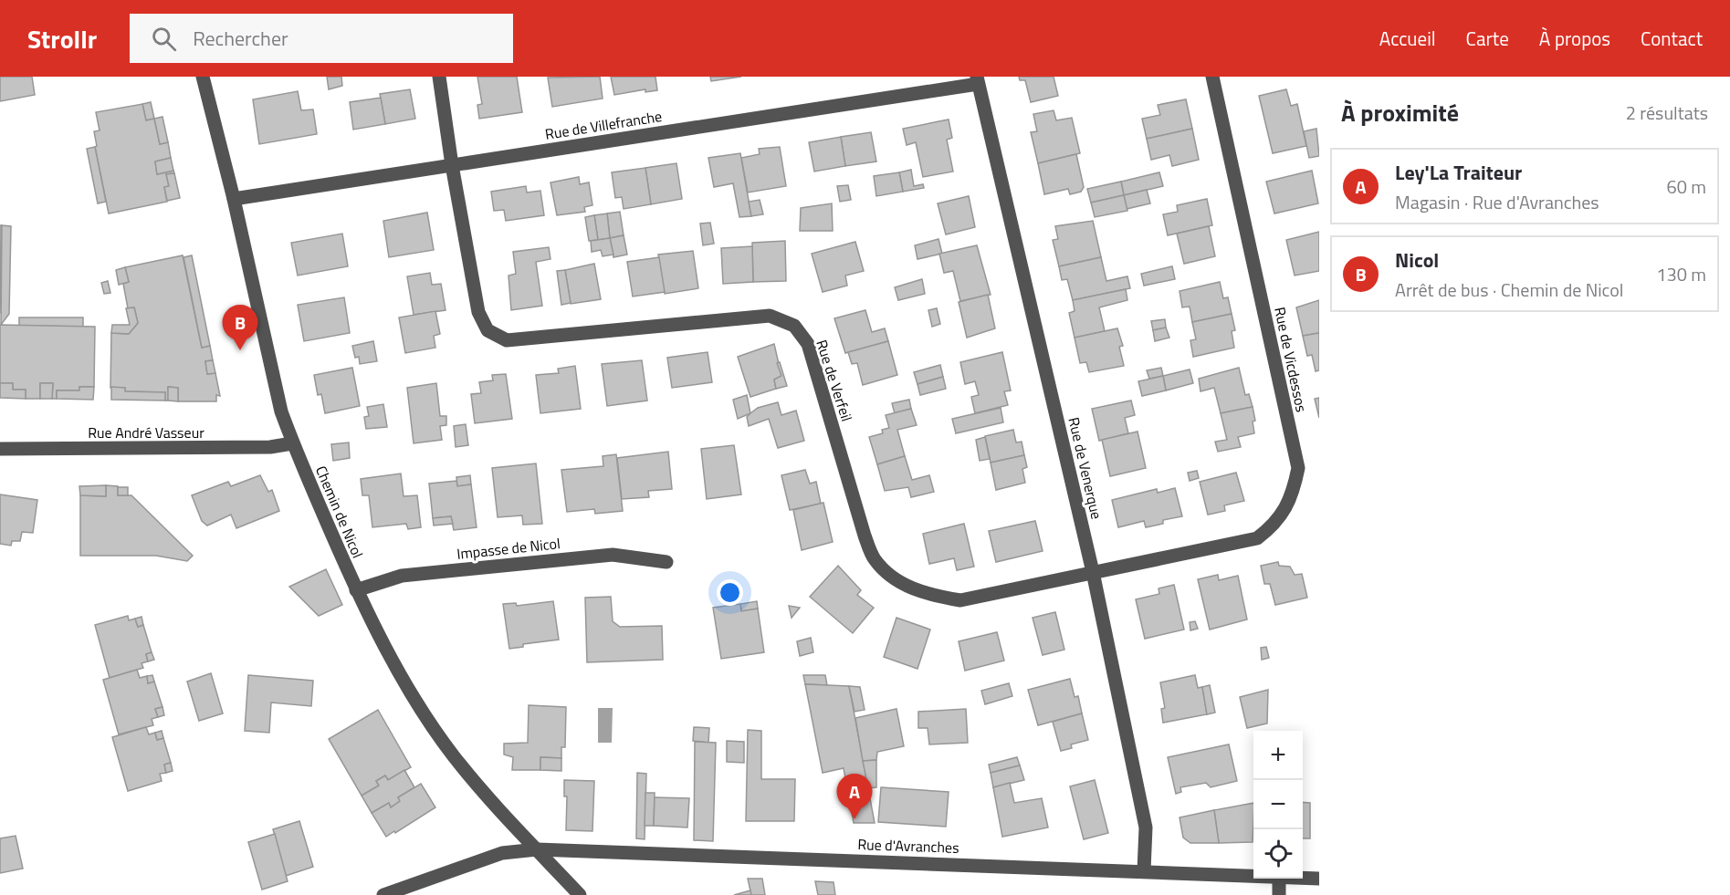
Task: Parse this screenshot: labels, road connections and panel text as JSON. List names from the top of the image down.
{
  "streets": {
    "street": [
      "Rue de Villefranche",
      "Rue de Vicdessos",
      "Rue de Verfeil",
      "Rue André Vasseur",
      "Rue de Venerque",
      "Chemin de Nicol",
      "Impasse de Nicol",
      "Rue d'Avranches"
    ]
  },
  "crossings": [
    ["Rue de Villefranche", "Rue de Verfeil"],
    ["Rue de Villefranche", "Rue de Venerque"],
    ["Rue de Villefranche", "Chemin de Nicol"],
    ["Rue de Vicdessos", "Rue de Verfeil"],
    ["Rue de Vicdessos", "Rue de Venerque"],
    ["Rue de Verfeil", "Rue de Venerque"],
    ["Rue André Vasseur", "Chemin de Nicol"],
    ["Rue de Venerque", "Rue d'Avranches"],
    ["Chemin de Nicol", "Impasse de Nicol"],
    ["Chemin de Nicol", "Rue d'Avranches"]
  ],
  "page": {
    "header": "Strollr",
    "search": "Rechercher",
    "nav": [
      "Accueil",
      "Carte",
      "À propos",
      "Contact"
    ],
    "heading": ["À proximité", "2 résultats"],
    "list": [
      {
        "mark": "A",
        "name": "Ley'La Traiteur",
        "note": "Magasin · Rue d'Avranches",
        "value": "60 m"
      },
      {
        "mark": "B",
        "name": "Nicol",
        "note": "Arrêt de bus · Chemin de Nicol",
        "value": "130 m"
      }
    ],
    "pins": ["B", "A"],
    "map_buttons": ["+", "−"]
  }
}
